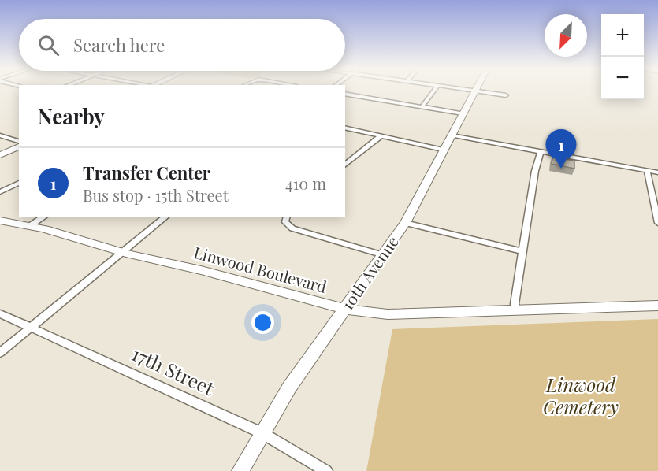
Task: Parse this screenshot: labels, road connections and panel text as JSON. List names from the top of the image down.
{
  "streets": {
    "main road": ["Linwood Boulevard", "10th Avenue"],
    "street": ["17th Street"]
  },
  "crossings": [
    ["Linwood Boulevard", "10th Avenue"],
    ["10th Avenue", "17th Street"]
  ],
  "parks": ["Linwood Cemetery"],
  "north": "bottom left",
  "page": {
    "map_buttons": ["+", "−"],
    "search": "Search here",
    "heading": "Nearby",
    "pins": "1",
    "list": [
      {
        "mark": "1",
        "name": "Transfer Center",
        "note": "Bus stop · 15th Street",
        "value": "410 m"
      }
    ]
  }
}
